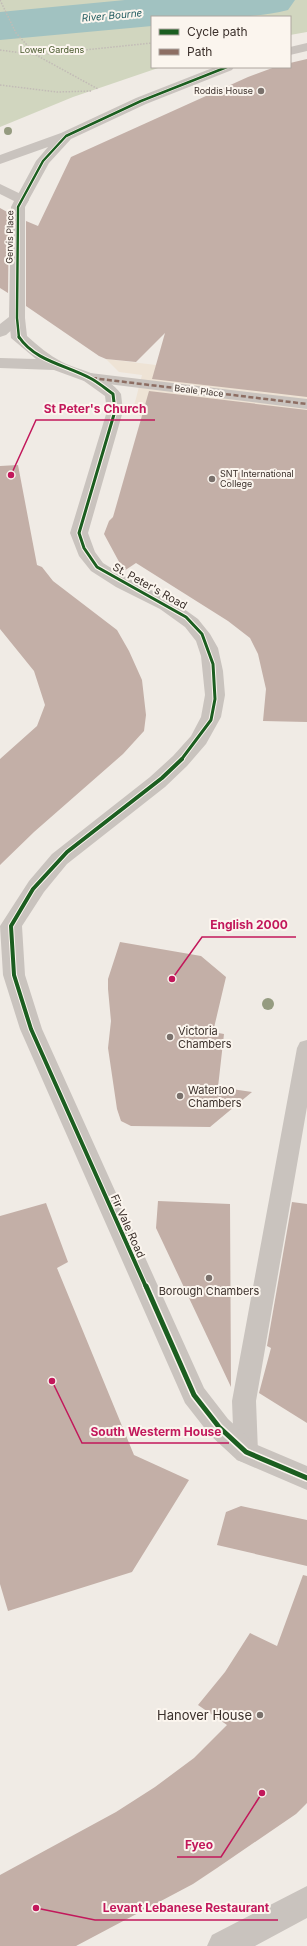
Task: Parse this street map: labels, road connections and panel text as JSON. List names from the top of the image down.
{
  "streets": {
    "street": [
      "Gervis Place",
      "Beale Place",
      "St. Peter's Road",
      "Fir Vale Road"
    ]
  },
  "crossings": [
    ["Gervis Place", "St. Peter's Road"],
    ["Beale Place", "St. Peter's Road"],
    ["St. Peter's Road", "Fir Vale Road"]
  ],
  "water": ["River Bourne"],
  "parks": ["Lower Gardens"],
  "places": [
    "Roddis House",
    "St Peter's Church",
    "SNT International College",
    "English 2000",
    "Victoria Chambers",
    "Waterloo Chambers",
    "Borough Chambers",
    "South Westerm House",
    "Hanover House",
    "Fyeo",
    "Levant Lebanese Restaurant"
  ],
  "legend": ["Cycle path", "Path"]
}
